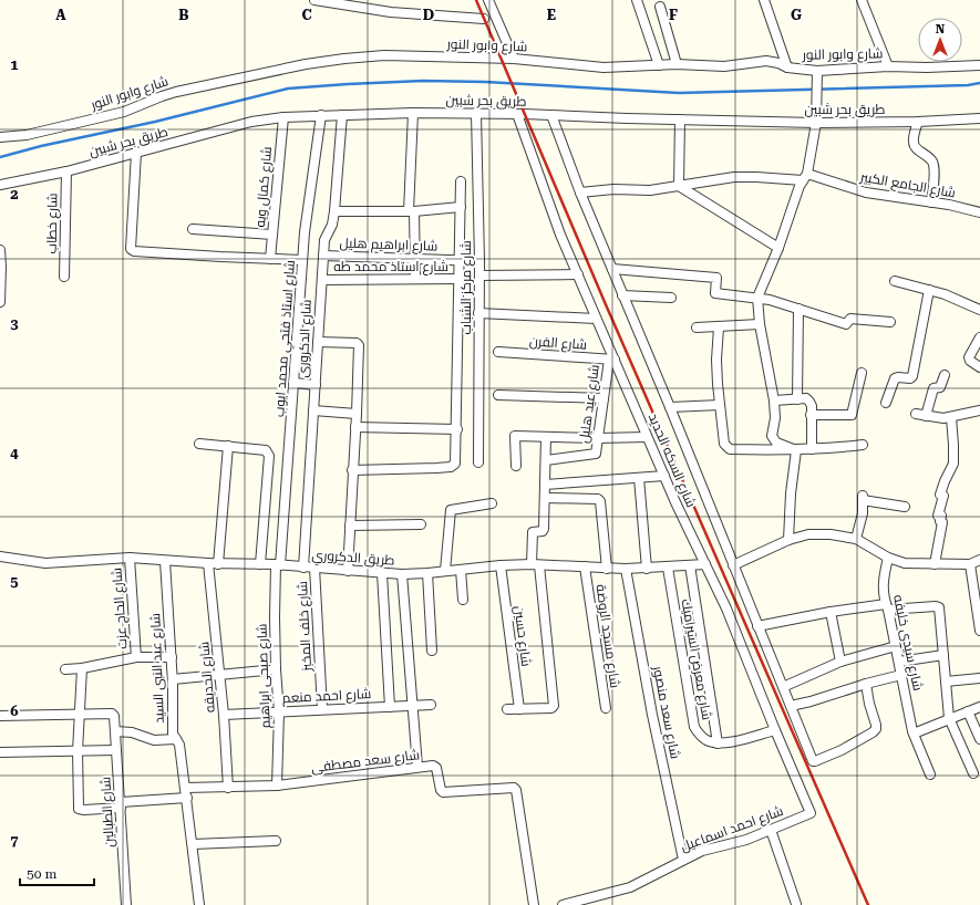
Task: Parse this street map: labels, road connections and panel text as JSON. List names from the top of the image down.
{
  "streets": {
    "street": [
      "شارع وابور النور",
      "طريق بحر شبين",
      "شارع الجامع الكبير",
      "شارع كمال ويه",
      "شارع خطاب",
      "شارع ابراهيم هليل",
      "شارع استاذ محمد طه",
      "شارع مركز الشباب",
      "شارع استاذ فتحي محمد ايوب",
      "شارع الدكرورى",
      "شارع الفرن",
      "شارع عيد هليل",
      "شارع السكه الحديد",
      "طريق الدكروري",
      "شارع الحاج عزت",
      "شارع خلف المخبز",
      "شارع حسين",
      "شارع مسجد الروضة",
      "شارع سيدى خليفه",
      "شارع معرض السيراميك",
      "شارع عبد النبى السيد",
      "شارع صبحى ابراهيم",
      "شارع الحديقه",
      "شارع احمد منعم",
      "شارع سعد منصور",
      "شارع سعد مصطفى",
      "شارع الطبالين",
      "شارع احمد اسماعيل"
    ]
  },
  "crossings": [
    ["طريق بحر شبين", "شارع كمال ويه"],
    ["طريق بحر شبين", "شارع خطاب"],
    ["طريق بحر شبين", "شارع مركز الشباب"],
    ["طريق بحر شبين", "شارع استاذ فتحي محمد ايوب"],
    ["طريق بحر شبين", "شارع الدكرورى"],
    ["طريق بحر شبين", "شارع السكه الحديد"],
    ["شارع الجامع الكبير", "شارع السكه الحديد"],
    ["شارع ابراهيم هليل", "شارع مركز الشباب"],
    ["شارع ابراهيم هليل", "شارع الدكرورى"],
    ["شارع استاذ محمد طه", "شارع الدكرورى"],
    ["شارع استاذ فتحي محمد ايوب", "طريق الدكروري"],
    ["شارع استاذ فتحي محمد ايوب", "شارع صبحى ابراهيم"],
    ["شارع الدكرورى", "طريق الدكروري"],
    ["شارع الفرن", "شارع عيد هليل"],
    ["شارع الفرن", "شارع السكه الحديد"],
    ["شارع عيد هليل", "شارع السكه الحديد"],
    ["شارع السكه الحديد", "طريق الدكروري"],
    ["شارع السكه الحديد", "شارع احمد اسماعيل"],
    ["طريق الدكروري", "شارع الحاج عزت"],
    ["طريق الدكروري", "شارع خلف المخبز"],
    ["طريق الدكروري", "شارع حسين"],
    ["طريق الدكروري", "شارع مسجد الروضة"],
    ["طريق الدكروري", "شارع معرض السيراميك"],
    ["طريق الدكروري", "شارع عبد النبى السيد"],
    ["طريق الدكروري", "شارع صبحى ابراهيم"],
    ["طريق الدكروري", "شارع الحديقه"],
    ["طريق الدكروري", "شارع سعد منصور"],
    ["شارع خلف المخبز", "شارع احمد منعم"],
    ["شارع عبد النبى السيد", "شارع سعد مصطفى"],
    ["شارع صبحى ابراهيم", "شارع احمد منعم"],
    ["شارع صبحى ابراهيم", "شارع سعد مصطفى"],
    ["شارع الحديقه", "شارع احمد منعم"],
    ["شارع الحديقه", "شارع سعد مصطفى"],
    ["شارع سعد منصور", "شارع احمد اسماعيل"],
    ["شارع سعد مصطفى", "شارع الطبالين"]
  ],
  "scale_bar": "50 m",
  "north": "top",
  "grid": {
    "columns": [
      "A",
      "B",
      "C",
      "D",
      "E",
      "F",
      "G"
    ],
    "rows": [
      "1",
      "2",
      "3",
      "4",
      "5",
      "6",
      "7"
    ]
  }
}
